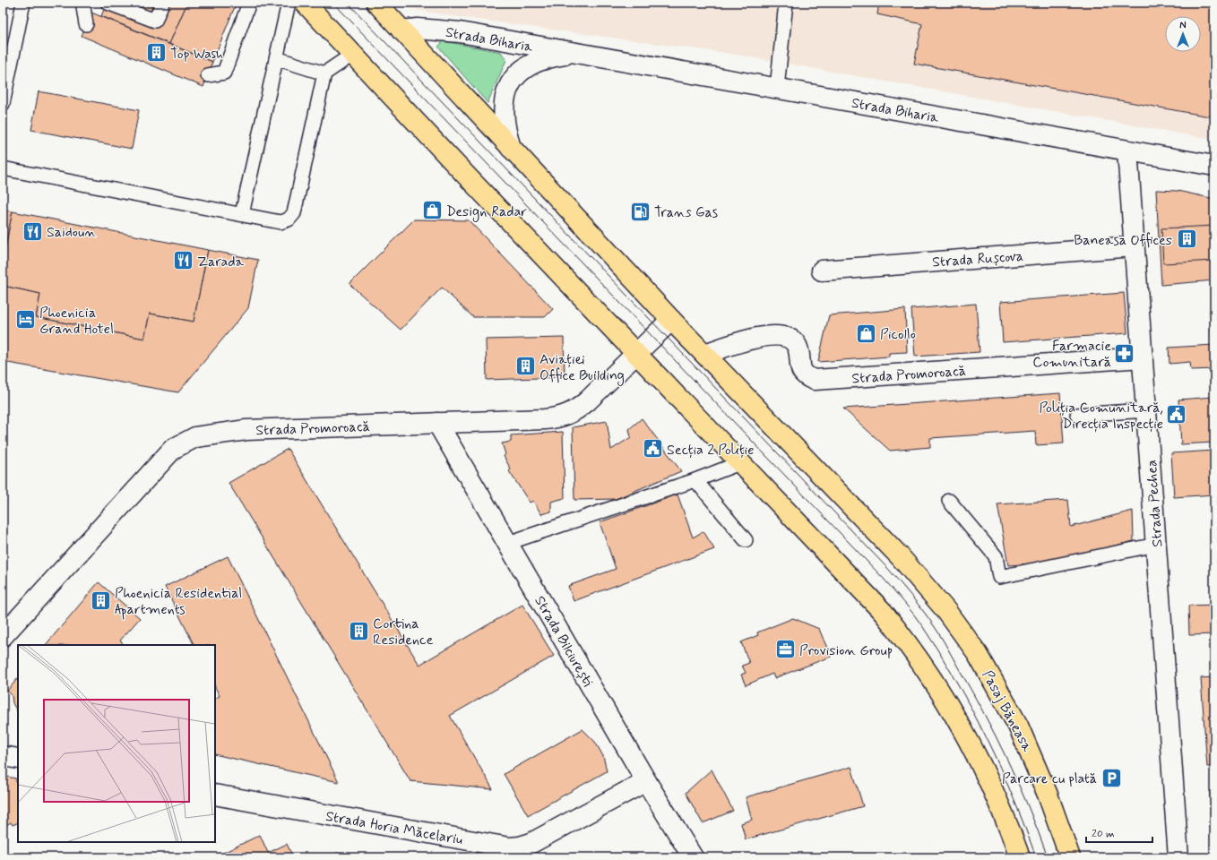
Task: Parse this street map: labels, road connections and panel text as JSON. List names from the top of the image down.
{
  "streets": {
    "main road": ["Pasaj Băneasa"],
    "street": [
      "Strada Biharia",
      "Strada Rușcova",
      "Strada Promoroacă",
      "Strada Pechea",
      "Strada Bilciurești",
      "Strada Horia Măcelariu"
    ]
  },
  "crossings": [
    ["Strada Biharia", "Strada Pechea"],
    ["Strada Biharia", "Pasaj Băneasa"],
    ["Strada Rușcova", "Strada Pechea"],
    ["Strada Promoroacă", "Strada Pechea"],
    ["Strada Promoroacă", "Strada Bilciurești"],
    ["Strada Promoroacă", "Pasaj Băneasa"],
    ["Strada Bilciurești", "Strada Horia Măcelariu"]
  ],
  "places": {
    "building": [
      "Top Wash",
      "Baneasa Offices",
      "Aviației Office Building",
      "Phoenicia Residential Apartments",
      "Cortina Residence"
    ],
    "shop": ["Design Radar", "Picollo"],
    "fuel station": ["Trans Gas"],
    "restaurant": ["Saidoun", "Zarada"],
    "hotel": ["Phoenicia Grand Hotel"],
    "pharmacy": ["Farmacie Comunitară"],
    "public building": ["Poliția Comunitară, Direcția Inspecție", "Secția 2 Poliție"],
    "office": ["Provision Group"],
    "parking": ["Parcare cu plată"]
  },
  "scale_bar": "20 m",
  "north": "top"
}
